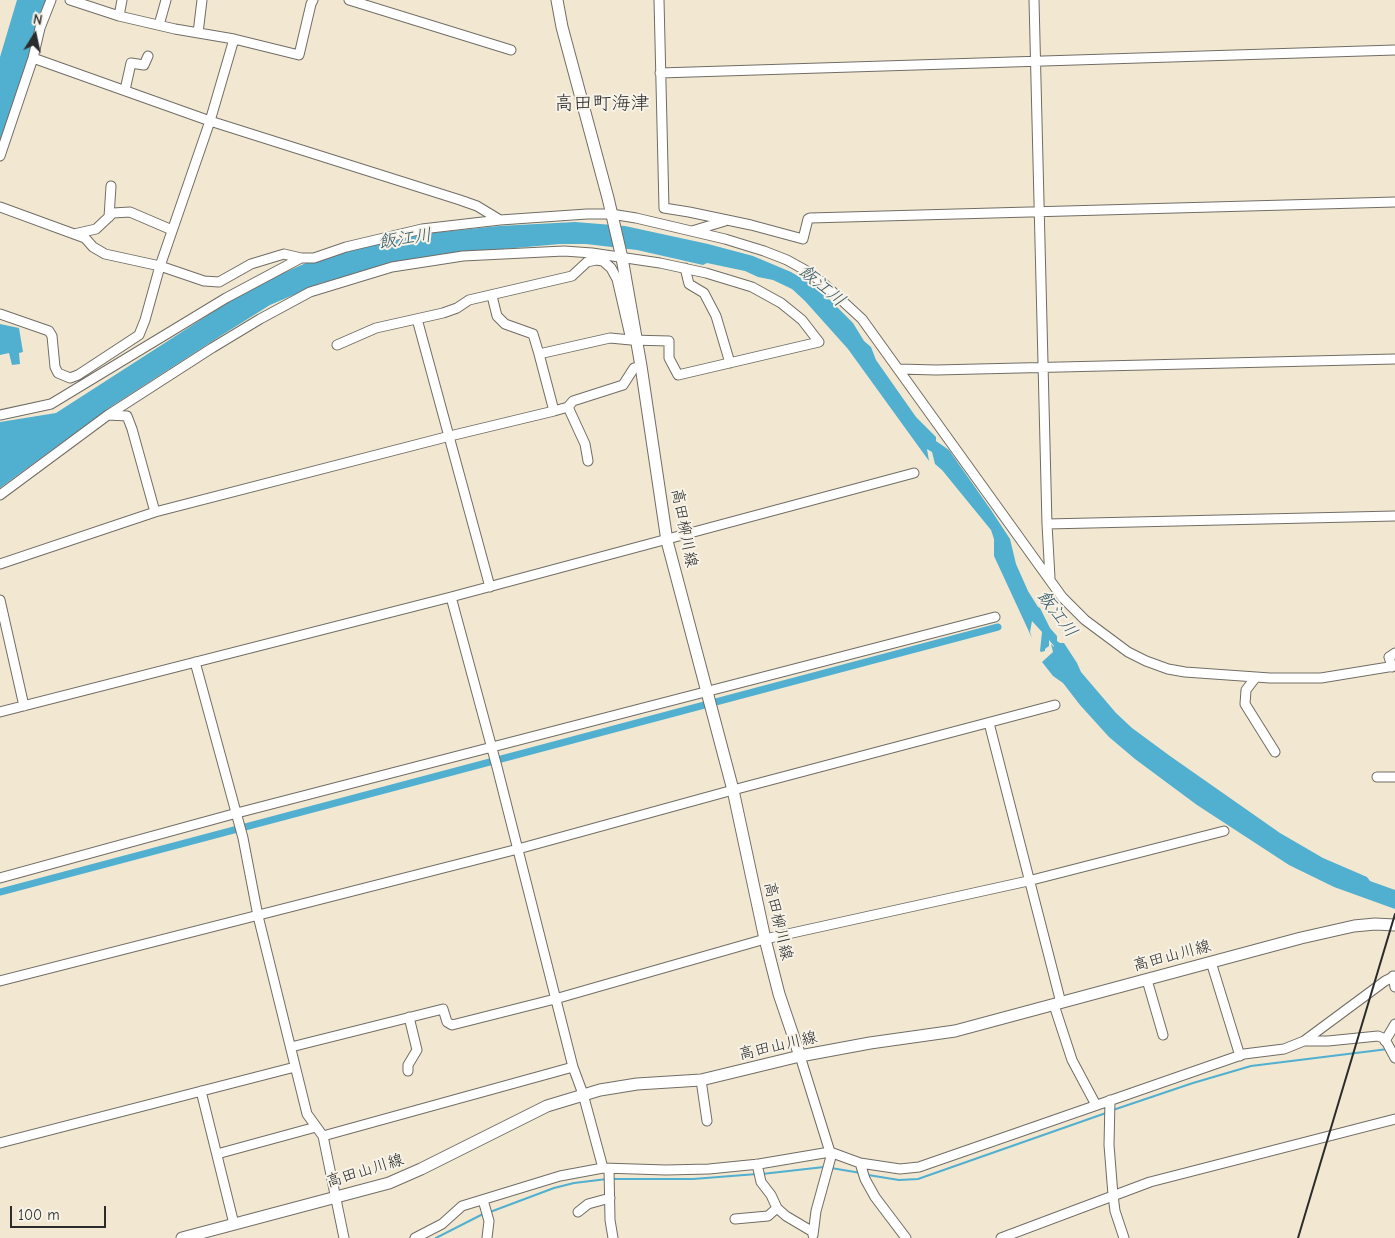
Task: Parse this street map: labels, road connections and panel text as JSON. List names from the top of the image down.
{
  "streets": {
    "main road": ["高田柳川線", "高田山川線"]
  },
  "crossings": [
    ["高田柳川線", "高田山川線"]
  ],
  "districts": ["高田町海津"],
  "water": ["飯江川"],
  "scale_bar": "100 m",
  "north": "top"
}
